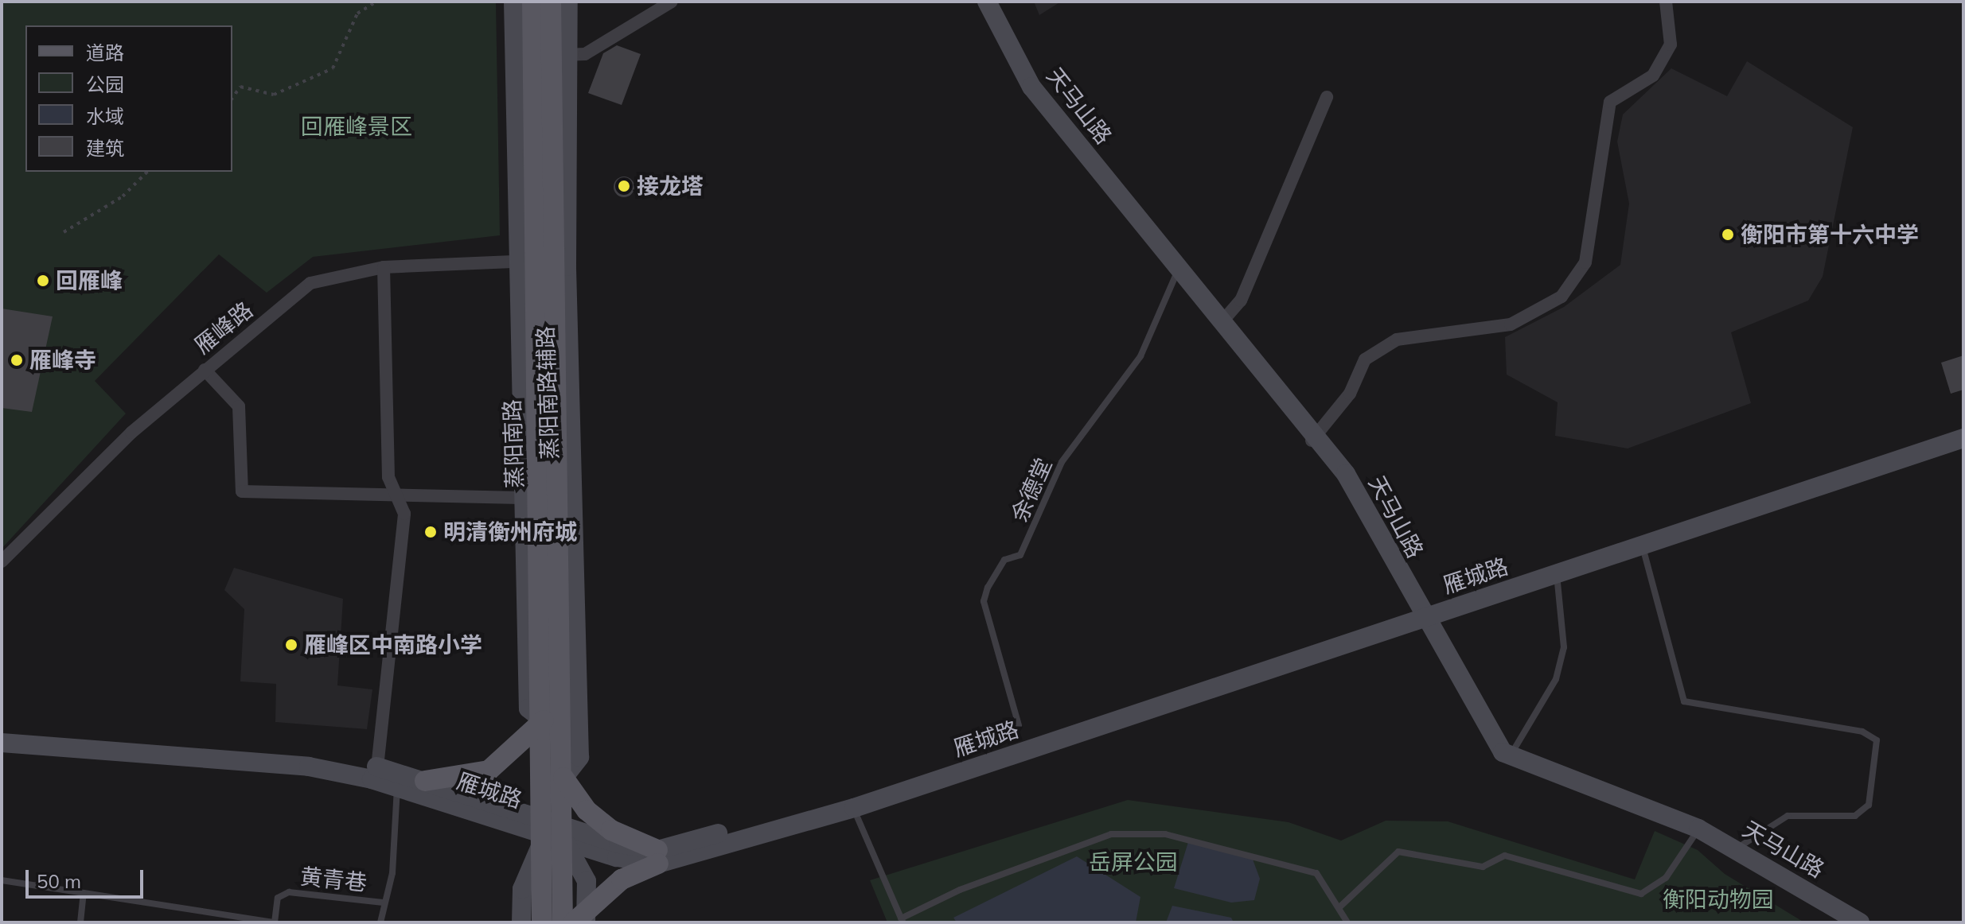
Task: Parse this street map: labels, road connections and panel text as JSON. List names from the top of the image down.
{
  "streets": {
    "main road": ["蒸阳南路"],
    "street": ["天马山路", "雁峰路", "雁城路"],
    "lane": ["余德堂", "黄青巷"]
  },
  "crossings": [
    ["天马山路", "余德堂"],
    ["天马山路", "雁城路"],
    ["雁峰路", "蒸阳南路"],
    ["蒸阳南路", "雁城路"]
  ],
  "parks": ["回雁峰景区", "岳屏公园", "衡阳动物园"],
  "places": [
    "接龙塔",
    "衡阳市第十六中学",
    "回雁峰",
    "雁峰寺",
    "明清衡州府城",
    "雁峰区中南路小学"
  ],
  "legend": [
    "道路",
    "公园",
    "水域",
    "建筑"
  ],
  "scale_bar": "50 m"
}
